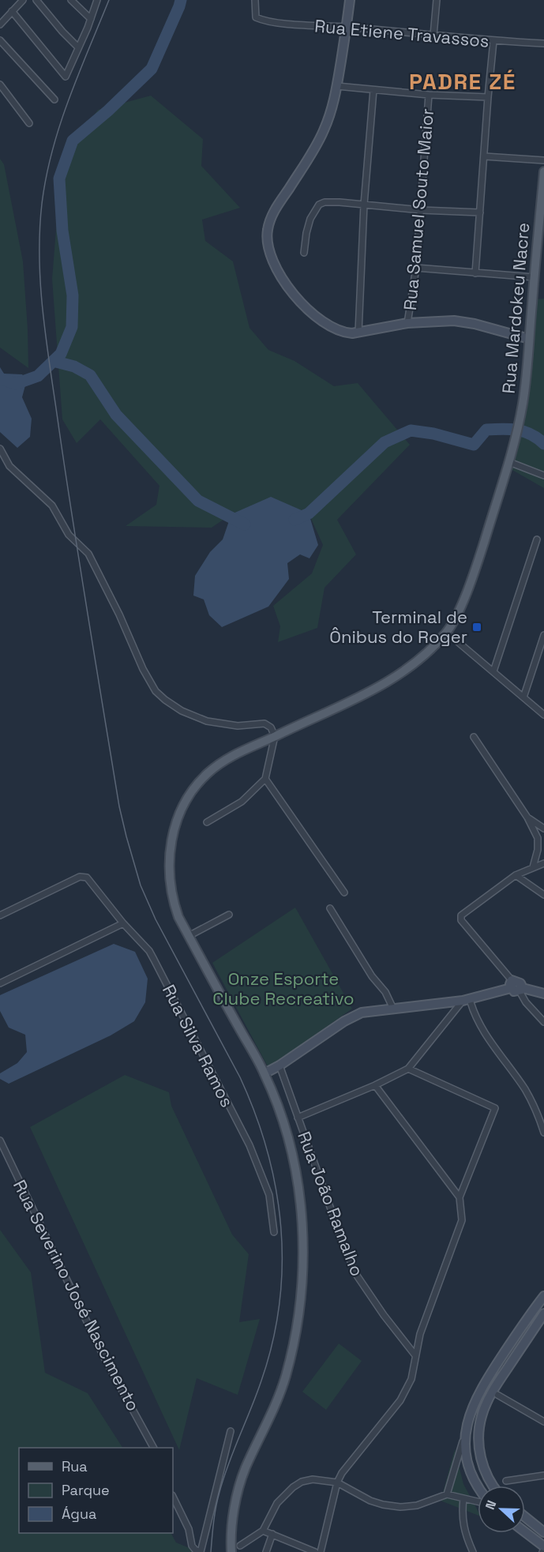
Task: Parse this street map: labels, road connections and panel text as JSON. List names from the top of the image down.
{
  "streets": {
    "main road": ["Rua Mardokeu Nacre"],
    "street": [
      "Rua Etiene Travassos",
      "Rua Samuel Souto Maior",
      "Rua Silva Ramos",
      "Rua João Ramalho",
      "Rua Severino José Nascimento"
    ]
  },
  "districts": ["PADRE ZÉ"],
  "parks": ["Onze Esporte Clube Recreativo"],
  "places": {
    "transit": ["Terminal de Ônibus do Roger"]
  },
  "legend": ["Rua", "Parque", "Água"],
  "north": "left"
}
